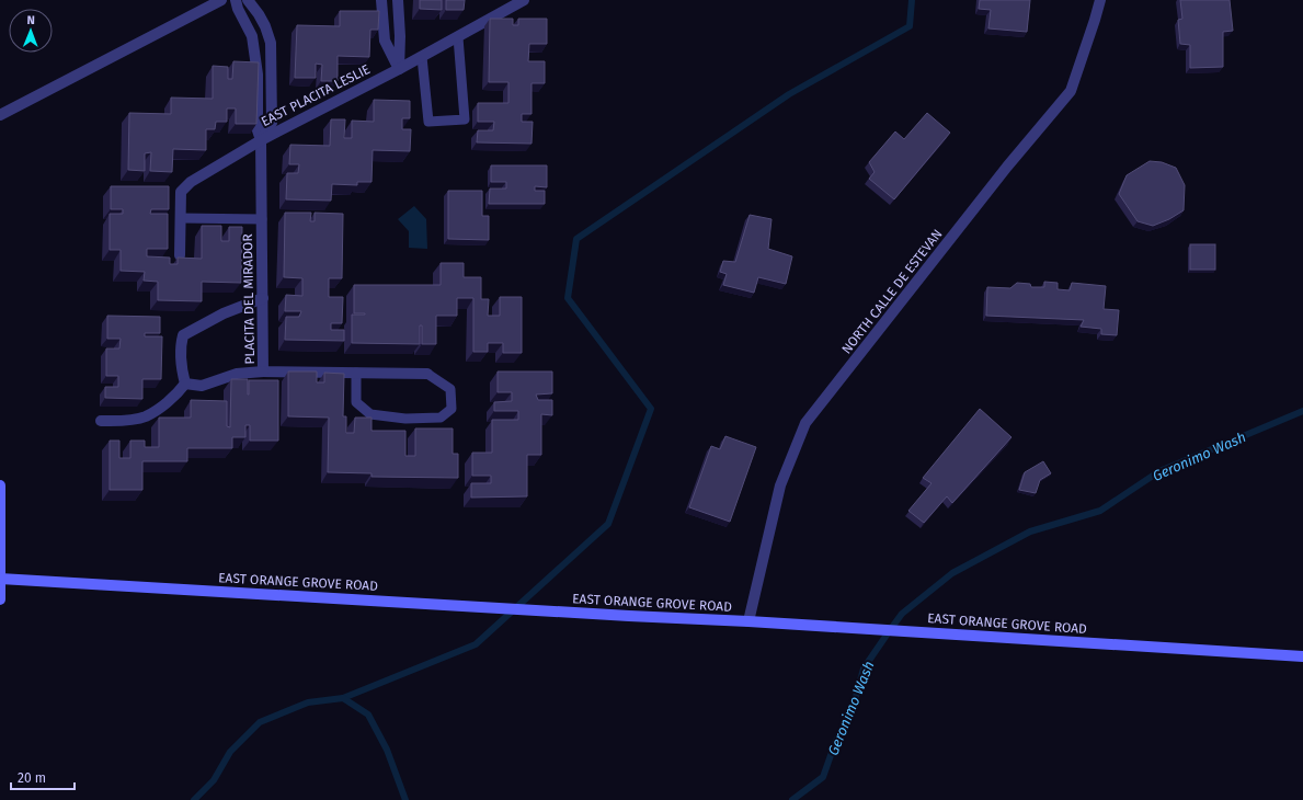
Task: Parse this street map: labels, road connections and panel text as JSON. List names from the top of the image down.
{
  "streets": {
    "main road": ["EAST ORANGE GROVE ROAD"],
    "street": ["EAST PLACITA LESLIE", "NORTH CALLE DE ESTEVAN", "PLACITA DEL MIRADOR"]
  },
  "crossings": [
    ["EAST PLACITA LESLIE", "PLACITA DEL MIRADOR"],
    ["NORTH CALLE DE ESTEVAN", "EAST ORANGE GROVE ROAD"]
  ],
  "water": ["Geronimo Wash"],
  "scale_bar": "20 m",
  "north": "top"
}
